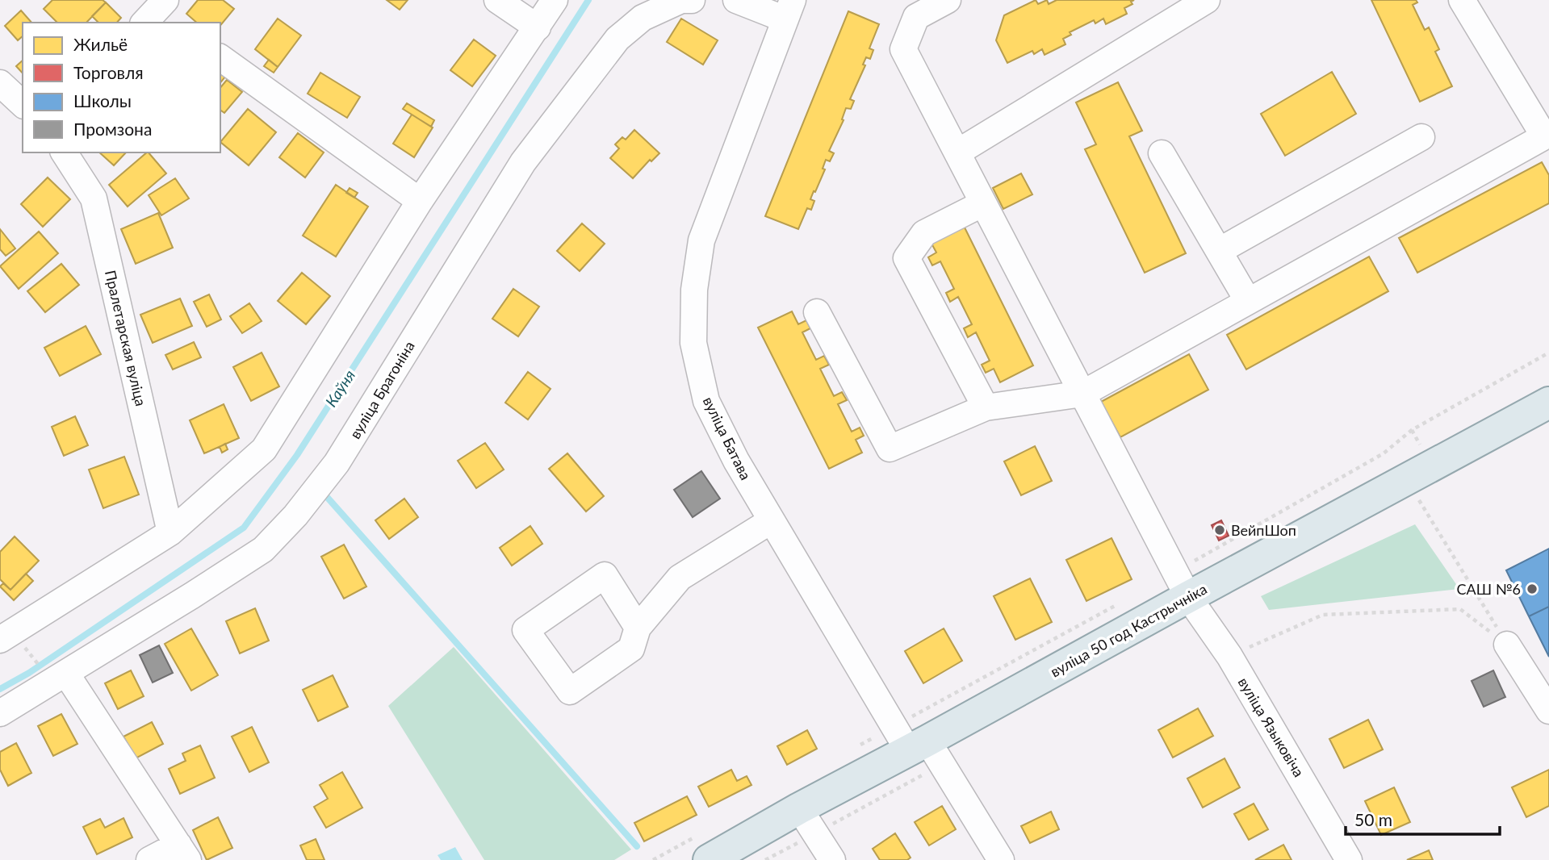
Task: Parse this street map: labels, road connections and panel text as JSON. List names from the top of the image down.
{
  "streets": {
    "main road": ["вуліца 50 год Кастрычніка"],
    "street": [
      "Пралетарская вуліца",
      "вуліца Брагоніна",
      "вуліца Батава",
      "вуліца Языковіча"
    ]
  },
  "crossings": [
    ["вуліца Батава", "вуліца 50 год Кастрычніка"],
    ["вуліца 50 год Кастрычніка", "вуліца Языковіча"]
  ],
  "water": ["Каўня"],
  "places": ["ВейпШоп", "САШ №6"],
  "legend": [
    "Жильё",
    "Торговля",
    "Школы",
    "Промзона"
  ],
  "scale_bar": "50 m"
}
